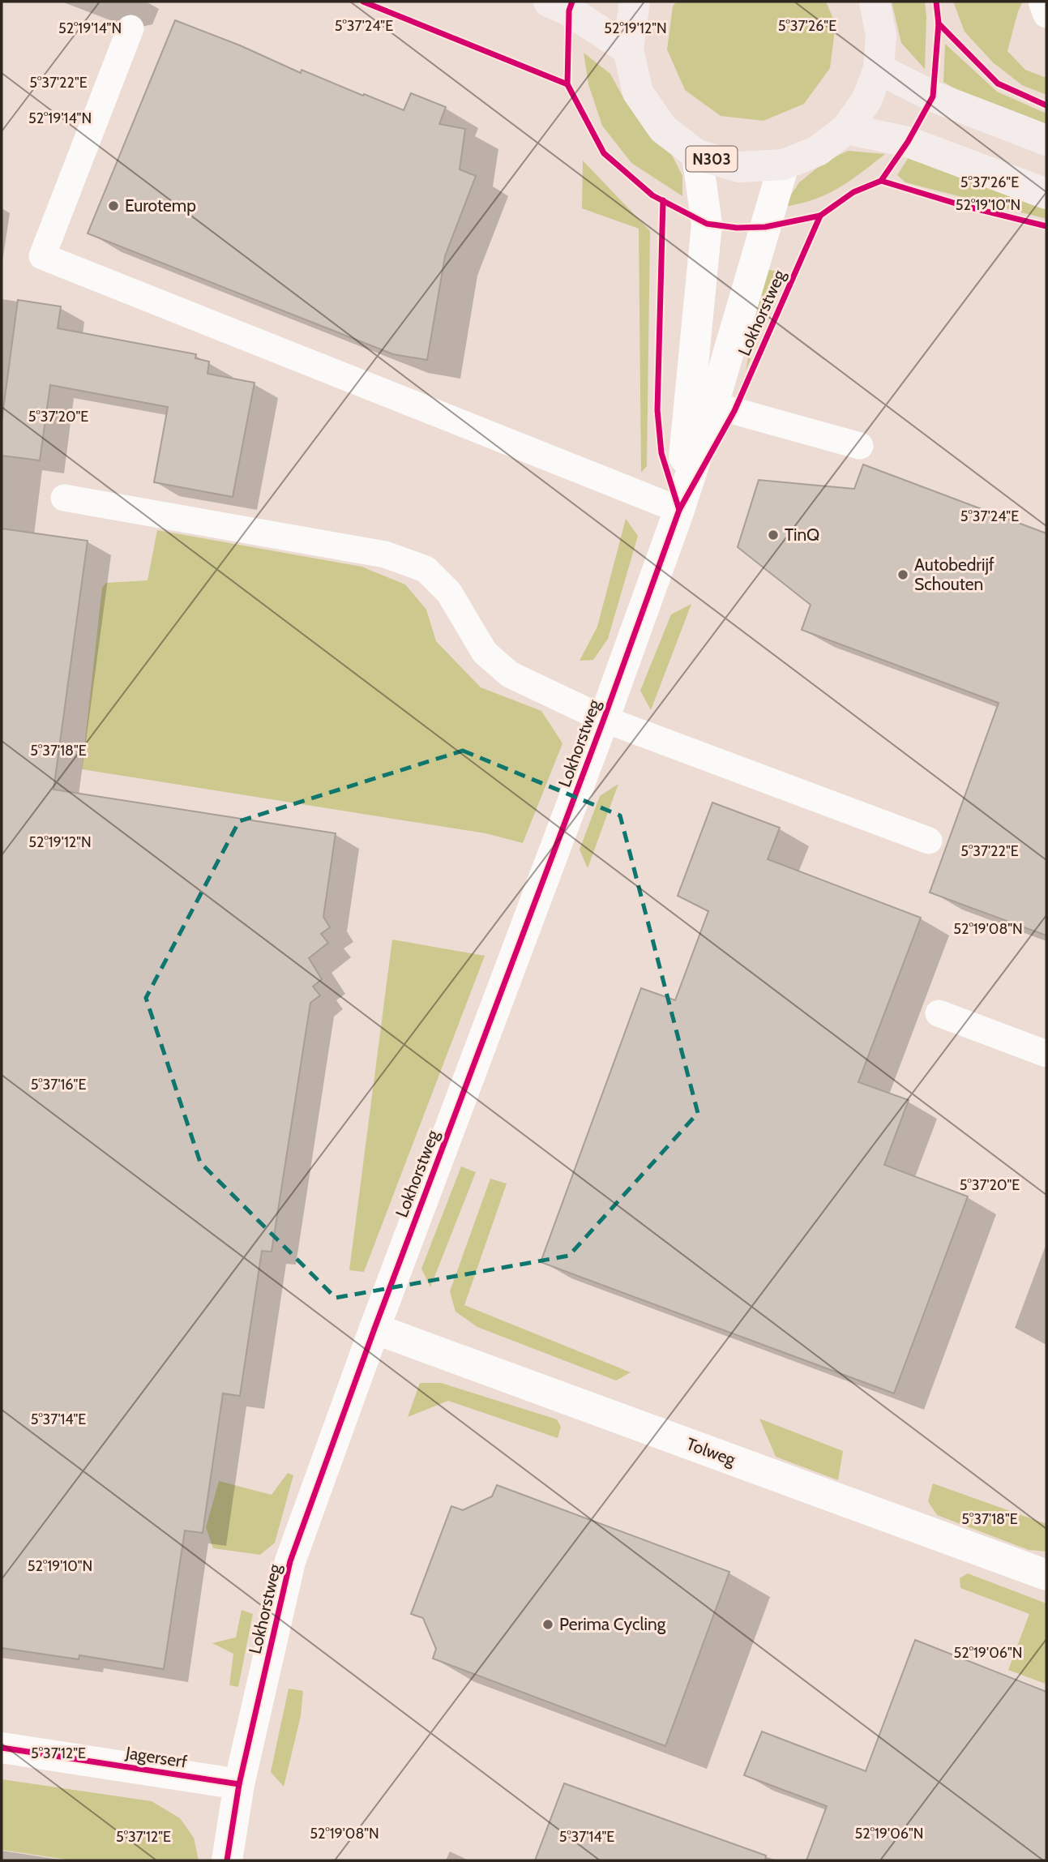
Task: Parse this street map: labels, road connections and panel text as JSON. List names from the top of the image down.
{
  "streets": {
    "main road": ["N303"],
    "street": ["Lokhorstweg", "Tolweg", "Jagerserf"]
  },
  "crossings": [
    ["N303", "Lokhorstweg"],
    ["Lokhorstweg", "Tolweg"],
    ["Lokhorstweg", "Jagerserf"]
  ],
  "places": [
    "Eurotemp",
    "TinQ",
    "Autobedrijf Schouten",
    "Perima Cycling"
  ],
  "coordinates": [
    "5°37'24\"E",
    "5°37'26\"E",
    "52°19'14\"N",
    "52°19'12\"N",
    "5°37'22\"E",
    "52°19'10\"N",
    "5°37'20\"E",
    "5°37'18\"E",
    "52°19'08\"N",
    "5°37'16\"E",
    "5°37'14\"E",
    "52°19'06\"N",
    "5°37'12\"E"
  ]
}
